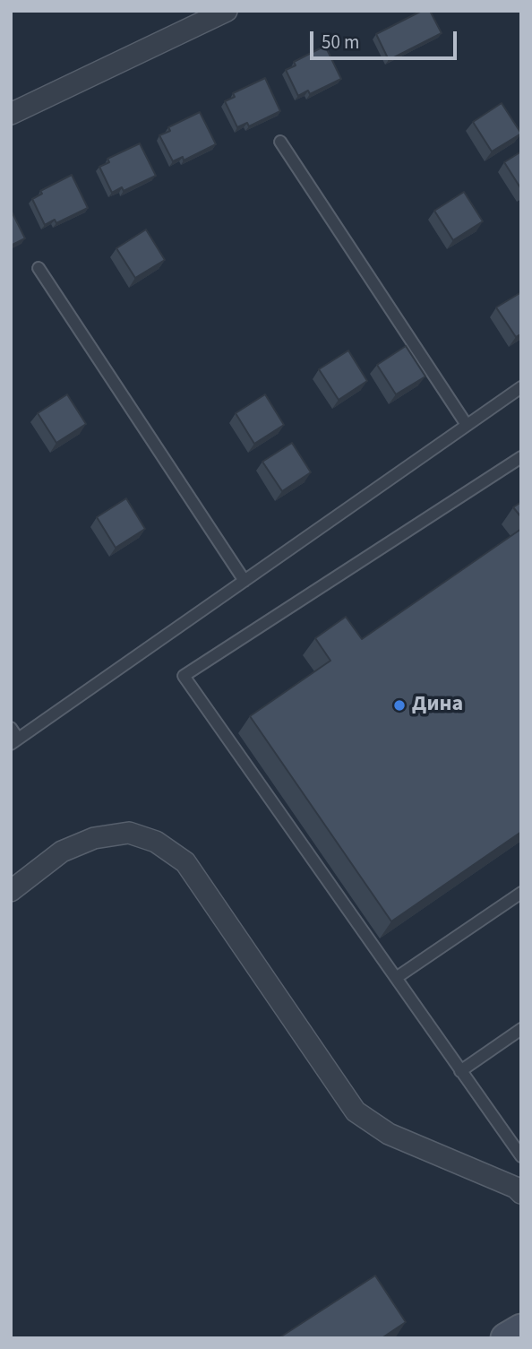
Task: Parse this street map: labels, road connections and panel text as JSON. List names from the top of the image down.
{
  "places": ["Дина"],
  "scale_bar": "50 m"
}
